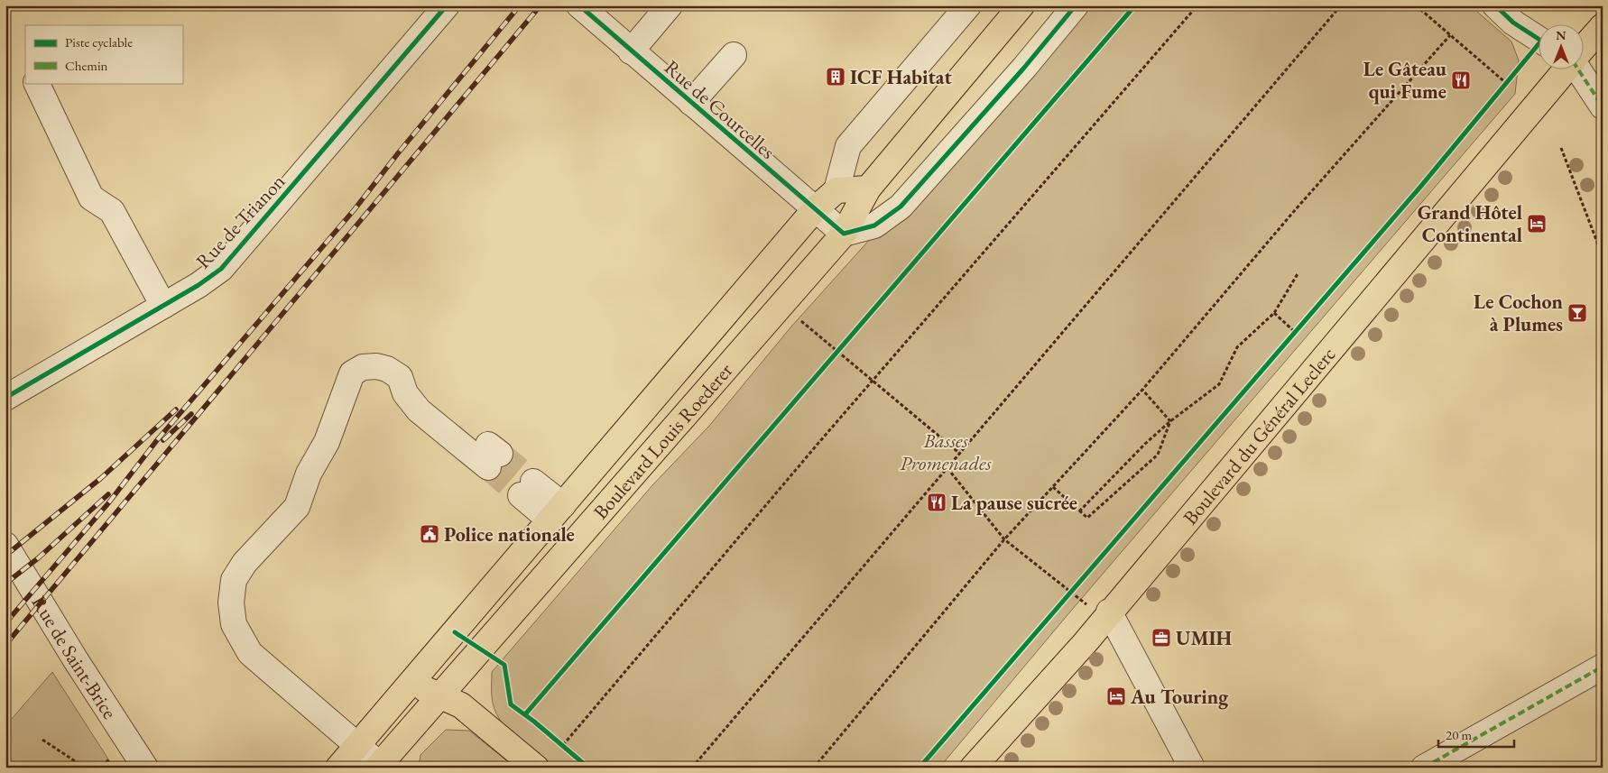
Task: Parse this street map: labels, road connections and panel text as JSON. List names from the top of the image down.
{
  "streets": {
    "main road": ["Boulevard du Général Leclerc", "Boulevard Louis Roederer"],
    "street": ["Rue de Courcelles", "Rue de Trianon", "Rue de Saint-Brice"]
  },
  "crossings": [
    ["Rue de Courcelles", "Boulevard Louis Roederer"]
  ],
  "parks": ["Basses Promenades"],
  "places": {
    "building": ["ICF Habitat"],
    "restaurant": ["Le Gâteau qui Fume", "La pause sucrée"],
    "hotel": ["Grand Hôtel Continental", "Au Touring"],
    "bar": ["Le Cochon à Plumes"],
    "public building": ["Police nationale"],
    "office": ["UMIH"]
  },
  "legend": ["Piste cyclable", "Chemin"],
  "scale_bar": "20 m",
  "north": "top"
}
